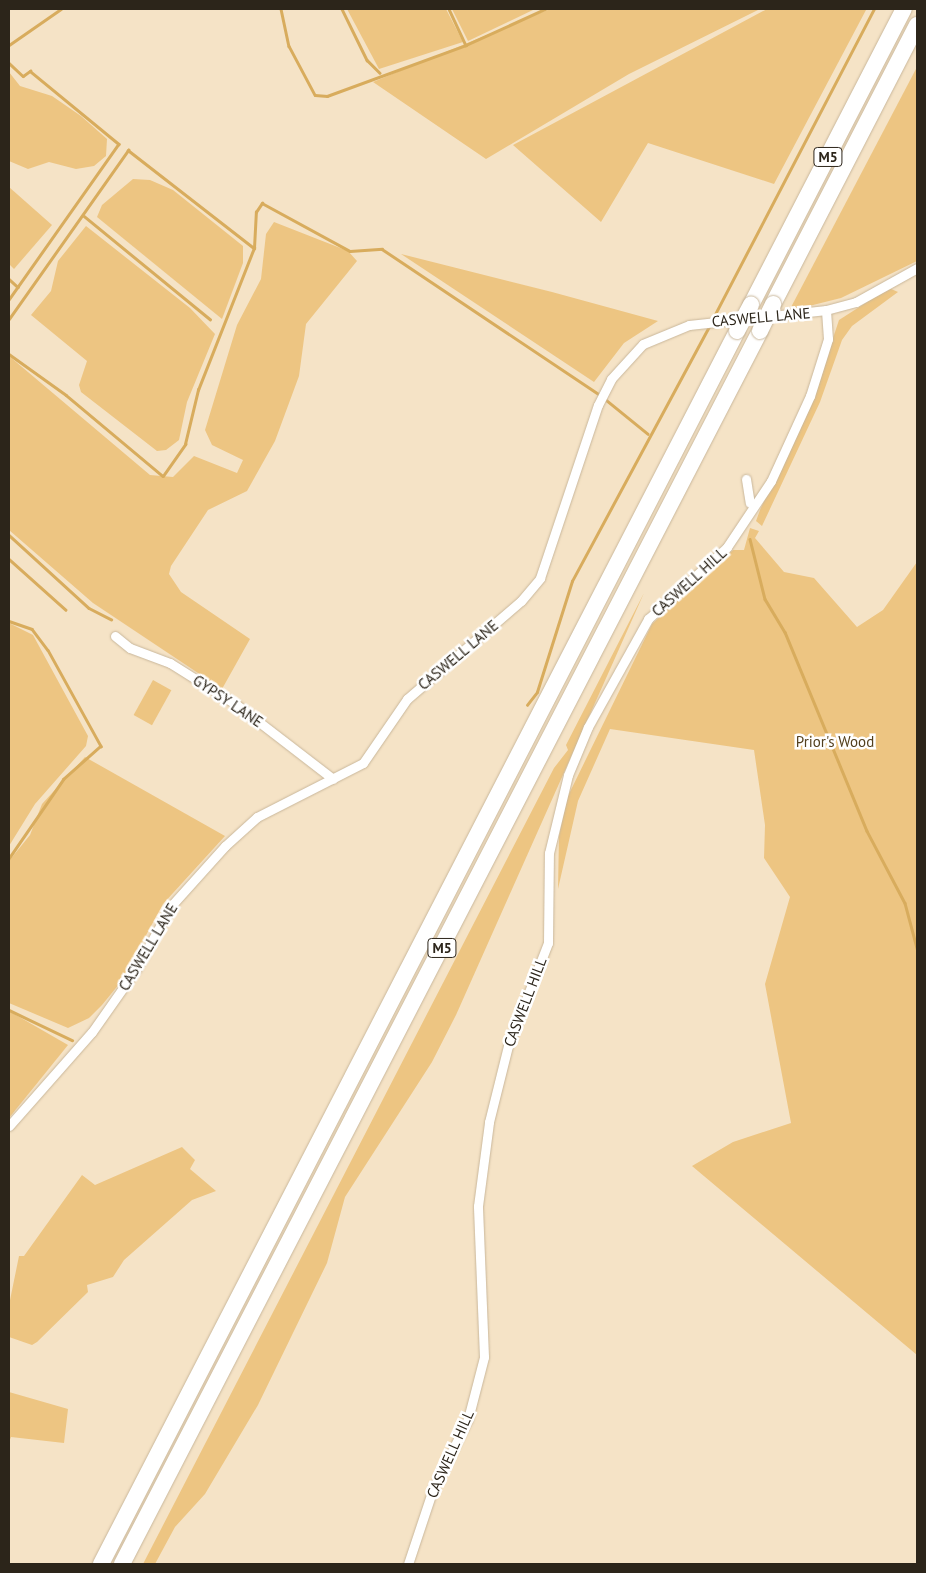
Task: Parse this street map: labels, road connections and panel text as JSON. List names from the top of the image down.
{
  "streets": {
    "highway": ["M5"],
    "street": ["CASWELL LANE", "CASWELL HILL", "GYPSY LANE"]
  },
  "crossings": [
    ["CASWELL LANE", "CASWELL HILL"],
    ["CASWELL LANE", "GYPSY LANE"]
  ],
  "parks": ["Prior's Wood"]
}
